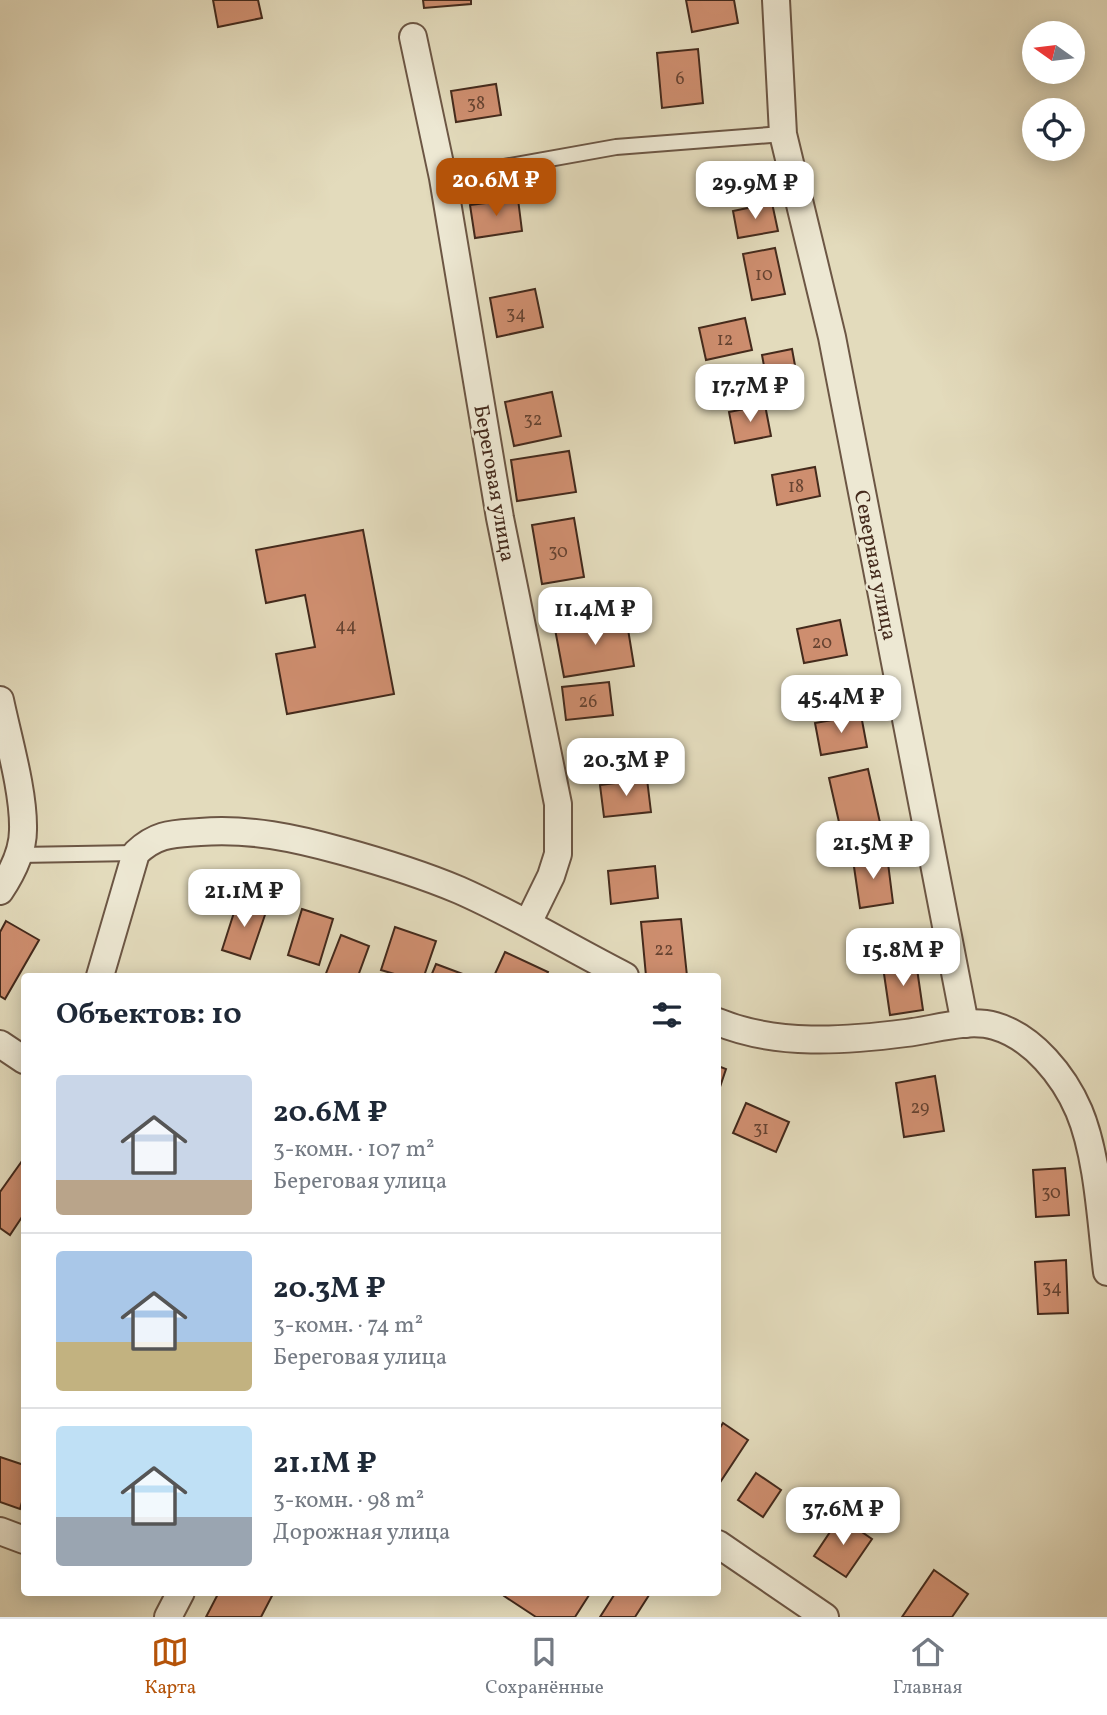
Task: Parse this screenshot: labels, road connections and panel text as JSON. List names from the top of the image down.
{
  "streets": {
    "street": ["Береговая улица", "Северная улица"]
  },
  "house_numbers": [
    "6",
    "38",
    "10",
    "34",
    "12",
    "32",
    "18",
    "30",
    "44",
    "20",
    "26",
    "22",
    "29",
    "31",
    "30",
    "34"
  ],
  "north": "left",
  "page": {
    "price": [
      "20.6M ₽",
      "29.9M ₽",
      "17.7M ₽",
      "11.4M ₽",
      "45.4M ₽",
      "20.3M ₽",
      "21.5M ₽",
      "21.1M ₽",
      "15.8M ₽",
      "37.6M ₽"
    ],
    "heading": "Объектов: 10",
    "list": [
      {
        "name": "20.6M ₽",
        "note": "3-комн. · 107 m² · Береговая улица"
      },
      {
        "name": "20.3M ₽",
        "note": "3-комн. · 74 m² · Береговая улица"
      },
      {
        "name": "21.1M ₽",
        "note": "3-комн. · 98 m² · Дорожная улица"
      }
    ],
    "tabs": ["Карта", "Сохранённые", "Главная"]
  }
}
